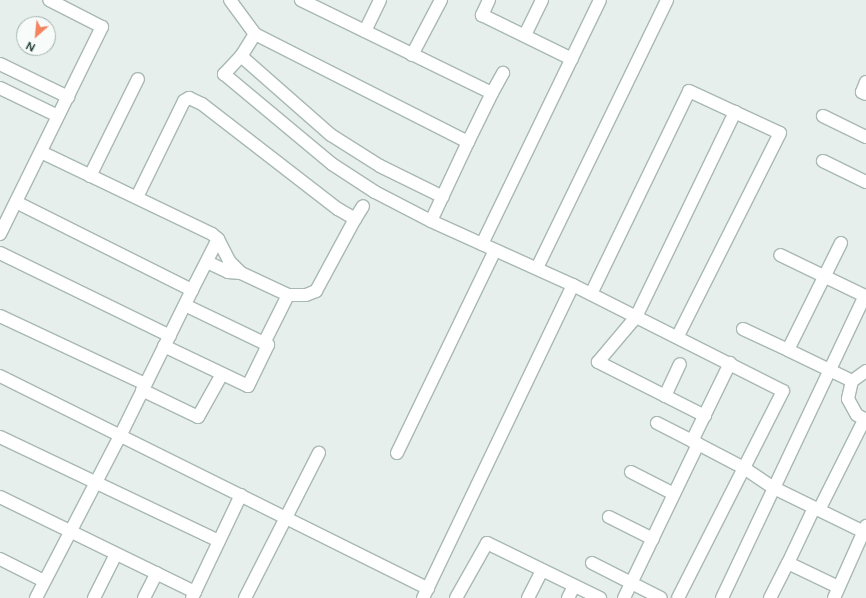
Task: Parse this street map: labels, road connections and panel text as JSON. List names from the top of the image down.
{
  "north": "bottom left"
}
